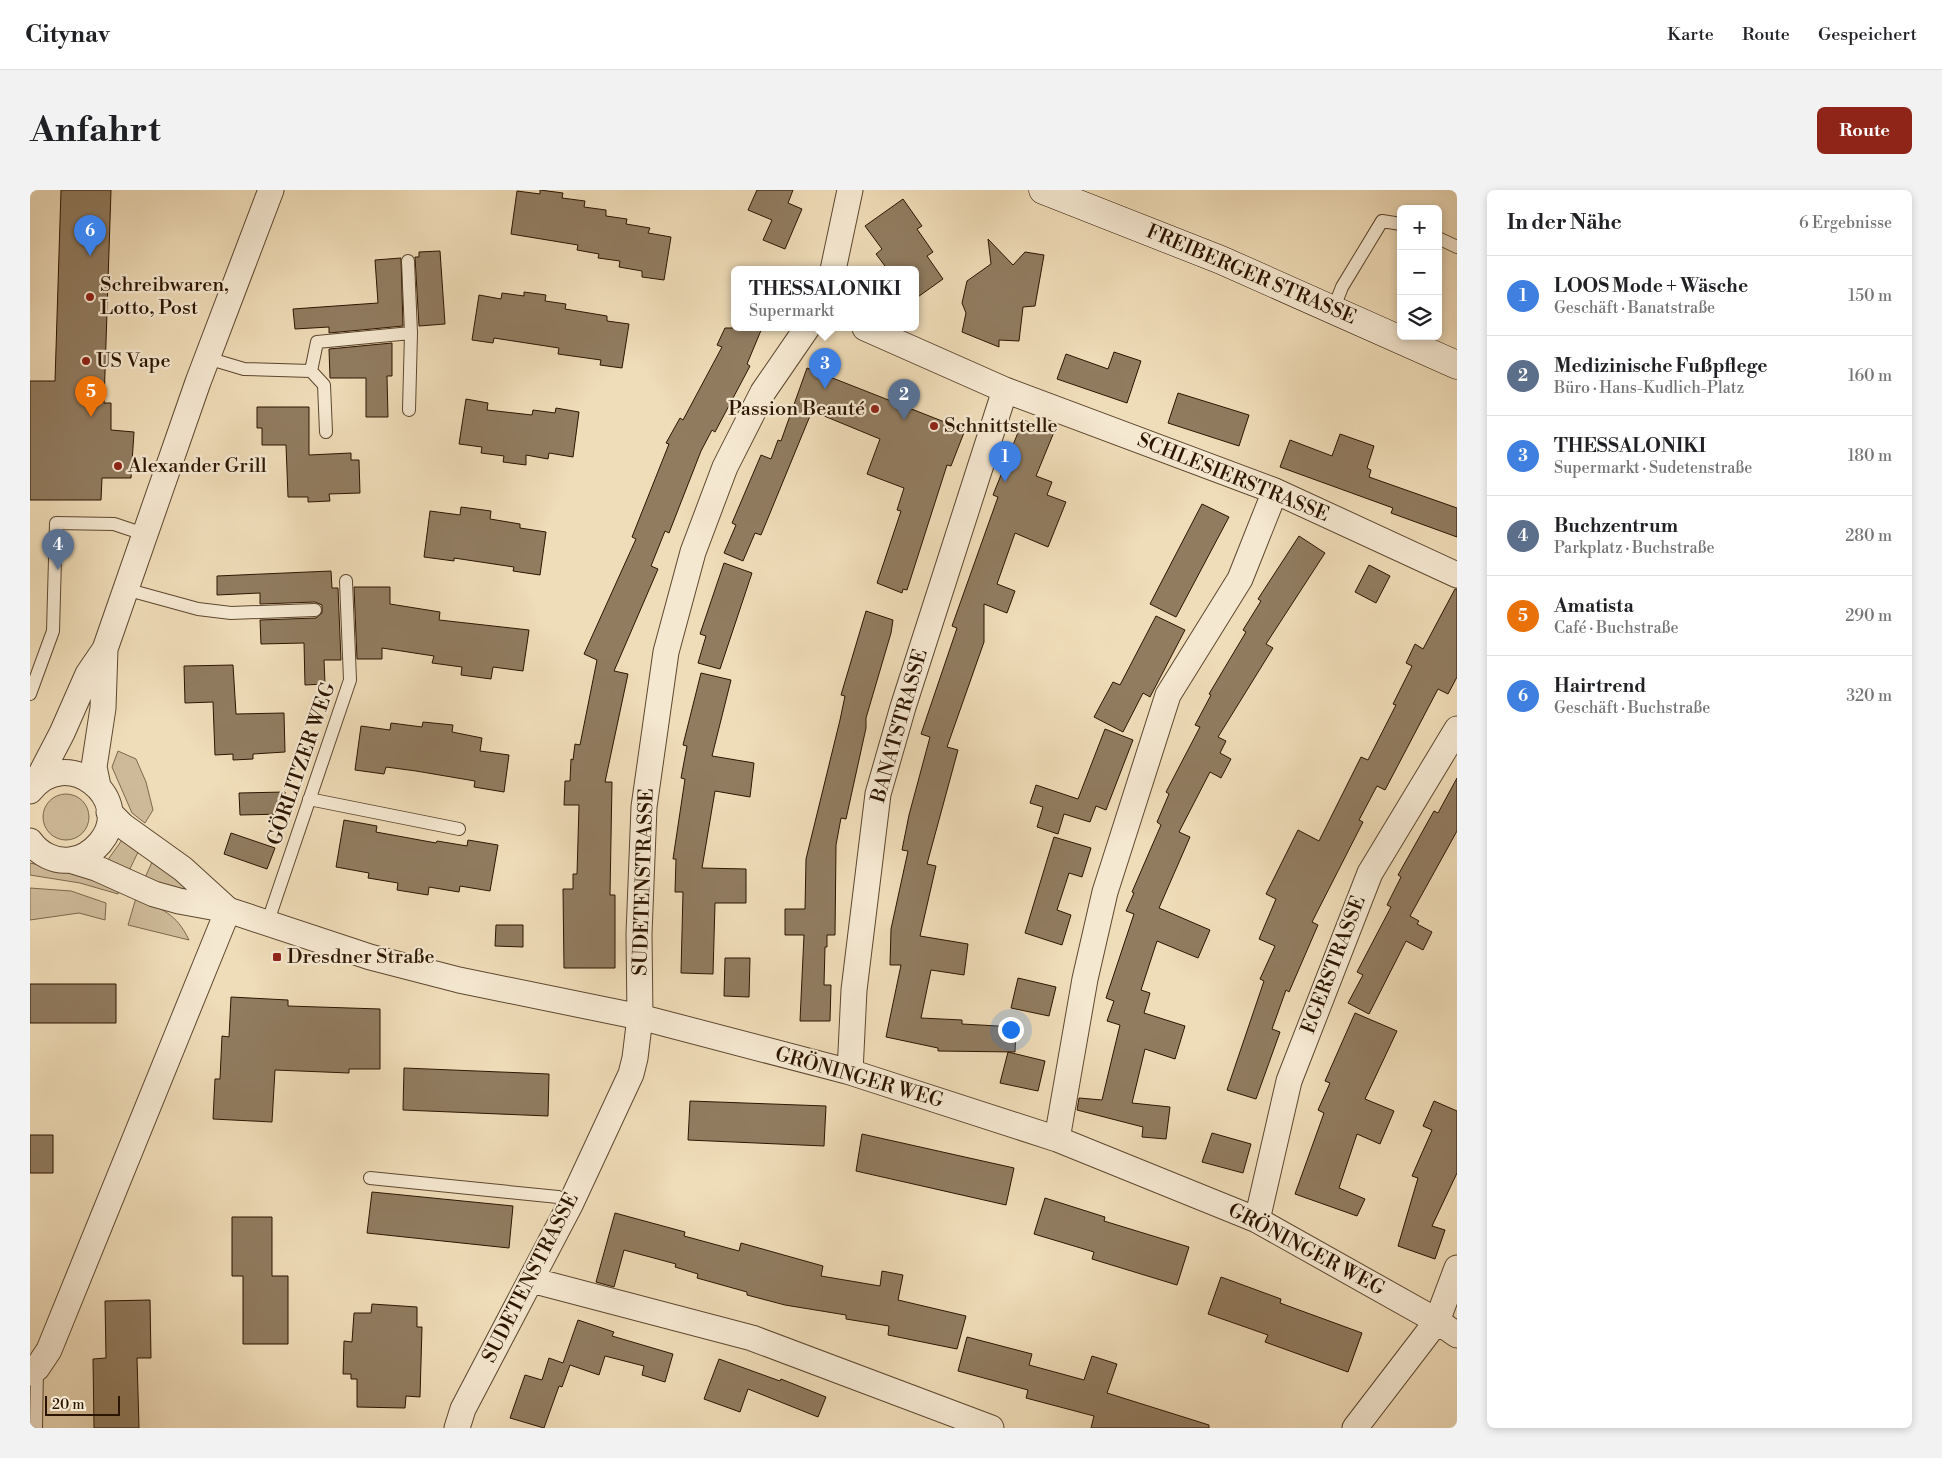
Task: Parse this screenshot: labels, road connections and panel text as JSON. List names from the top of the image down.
{
  "streets": {
    "main road": ["FREIBERGER STRASSE"],
    "street": [
      "SCHLESIERSTRASSE",
      "BANATSTRASSE",
      "SUDETENSTRASSE",
      "EGERSTRASSE",
      "GRÖNINGER WEG"
    ],
    "lane": ["GÖRLITZER WEG"]
  },
  "crossings": [
    ["SCHLESIERSTRASSE", "BANATSTRASSE"],
    ["BANATSTRASSE", "GRÖNINGER WEG"],
    ["GÖRLITZER WEG", "GRÖNINGER WEG"],
    ["SUDETENSTRASSE", "GRÖNINGER WEG"],
    ["EGERSTRASSE", "GRÖNINGER WEG"]
  ],
  "places": {
    "other": [
      "Schreibwaren, Lotto, Post",
      "US Vape",
      "Passion Beauté",
      "Schnittstelle",
      "Alexander Grill"
    ],
    "transit": ["Dresdner Straße"]
  },
  "scale_bar": "20 m",
  "page": {
    "header": "Citynav",
    "nav": ["Karte", "Route", "Gespeichert"],
    "buttons": "Route",
    "title": "Anfahrt",
    "heading": ["In der Nähe", "6 Ergebnisse"],
    "map_buttons": ["+", "−"],
    "pins": [
      "6",
      "3",
      "5",
      "2",
      "1",
      "4"
    ],
    "list": [
      {
        "mark": "1",
        "name": "LOOS Mode + Wäsche",
        "note": "Geschäft · Banatstraße",
        "value": "150 m"
      },
      {
        "mark": "2",
        "name": "Medizinische Fußpflege",
        "note": "Büro · Hans-Kudlich-Platz",
        "value": "160 m"
      },
      {
        "mark": "3",
        "name": "THESSALONIKI",
        "note": "Supermarkt · Sudetenstraße",
        "value": "180 m"
      },
      {
        "mark": "4",
        "name": "Buchzentrum",
        "note": "Parkplatz · Buchstraße",
        "value": "280 m"
      },
      {
        "mark": "5",
        "name": "Amatista",
        "note": "Café · Buchstraße",
        "value": "290 m"
      },
      {
        "mark": "6",
        "name": "Hairtrend",
        "note": "Geschäft · Buchstraße",
        "value": "320 m"
      }
    ],
    "popup": ["THESSALONIKI", "Supermarkt"],
    "scale": "20 m"
  }
}
